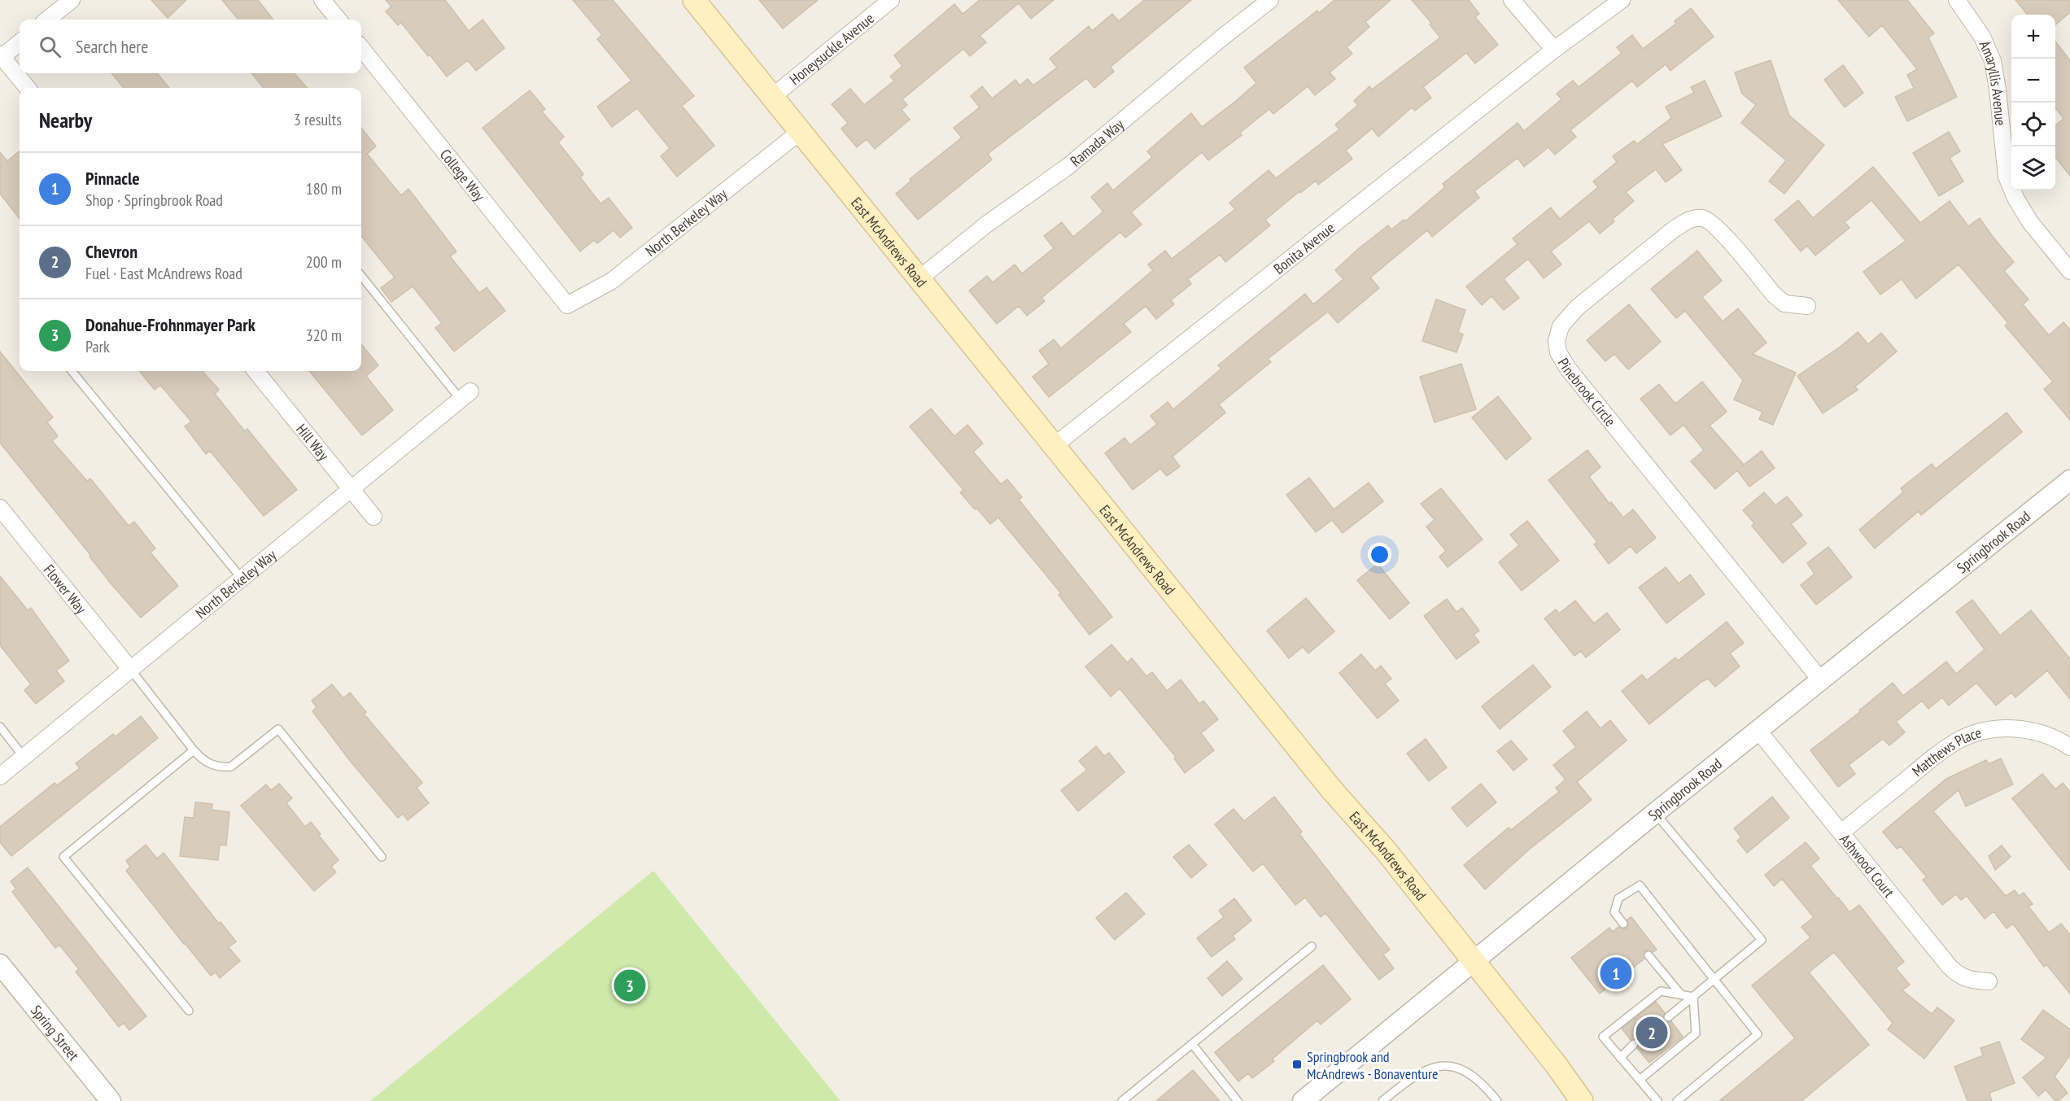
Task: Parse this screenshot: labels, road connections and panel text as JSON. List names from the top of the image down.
{
  "streets": {
    "main road": ["East McAndrews Road"],
    "street": [
      "Honeysuckle Avenue",
      "Amaryllis Avenue",
      "Ramada Way",
      "College Way",
      "North Berkeley Way",
      "Bonita Avenue",
      "Pinebrook Circle",
      "Hill Way",
      "Springbrook Road",
      "Flower Way",
      "Matthews Place",
      "Ashwood Court",
      "Spring Street"
    ]
  },
  "crossings": [
    ["Honeysuckle Avenue", "East McAndrews Road"],
    ["Ramada Way", "East McAndrews Road"],
    ["College Way", "North Berkeley Way"],
    ["North Berkeley Way", "East McAndrews Road"],
    ["North Berkeley Way", "Hill Way"],
    ["North Berkeley Way", "Flower Way"],
    ["East McAndrews Road", "Bonita Avenue"],
    ["East McAndrews Road", "Springbrook Road"],
    ["Pinebrook Circle", "Springbrook Road"],
    ["Springbrook Road", "Ashwood Court"],
    ["Matthews Place", "Ashwood Court"]
  ],
  "places": {
    "transit": ["Springbrook and McAndrews - Bonaventure"]
  },
  "page": {
    "map_buttons": ["+", "−"],
    "search": "Search here",
    "heading": ["Nearby", "3 results"],
    "list": [
      {
        "mark": "1",
        "name": "Pinnacle",
        "note": "Shop · Springbrook Road",
        "value": "180 m"
      },
      {
        "mark": "2",
        "name": "Chevron",
        "note": "Fuel · East McAndrews Road",
        "value": "200 m"
      },
      {
        "mark": "3",
        "name": "Donahue-Frohnmayer Park",
        "note": "Park",
        "value": "320 m"
      }
    ],
    "pins": ["1", "3", "2"]
  }
}
